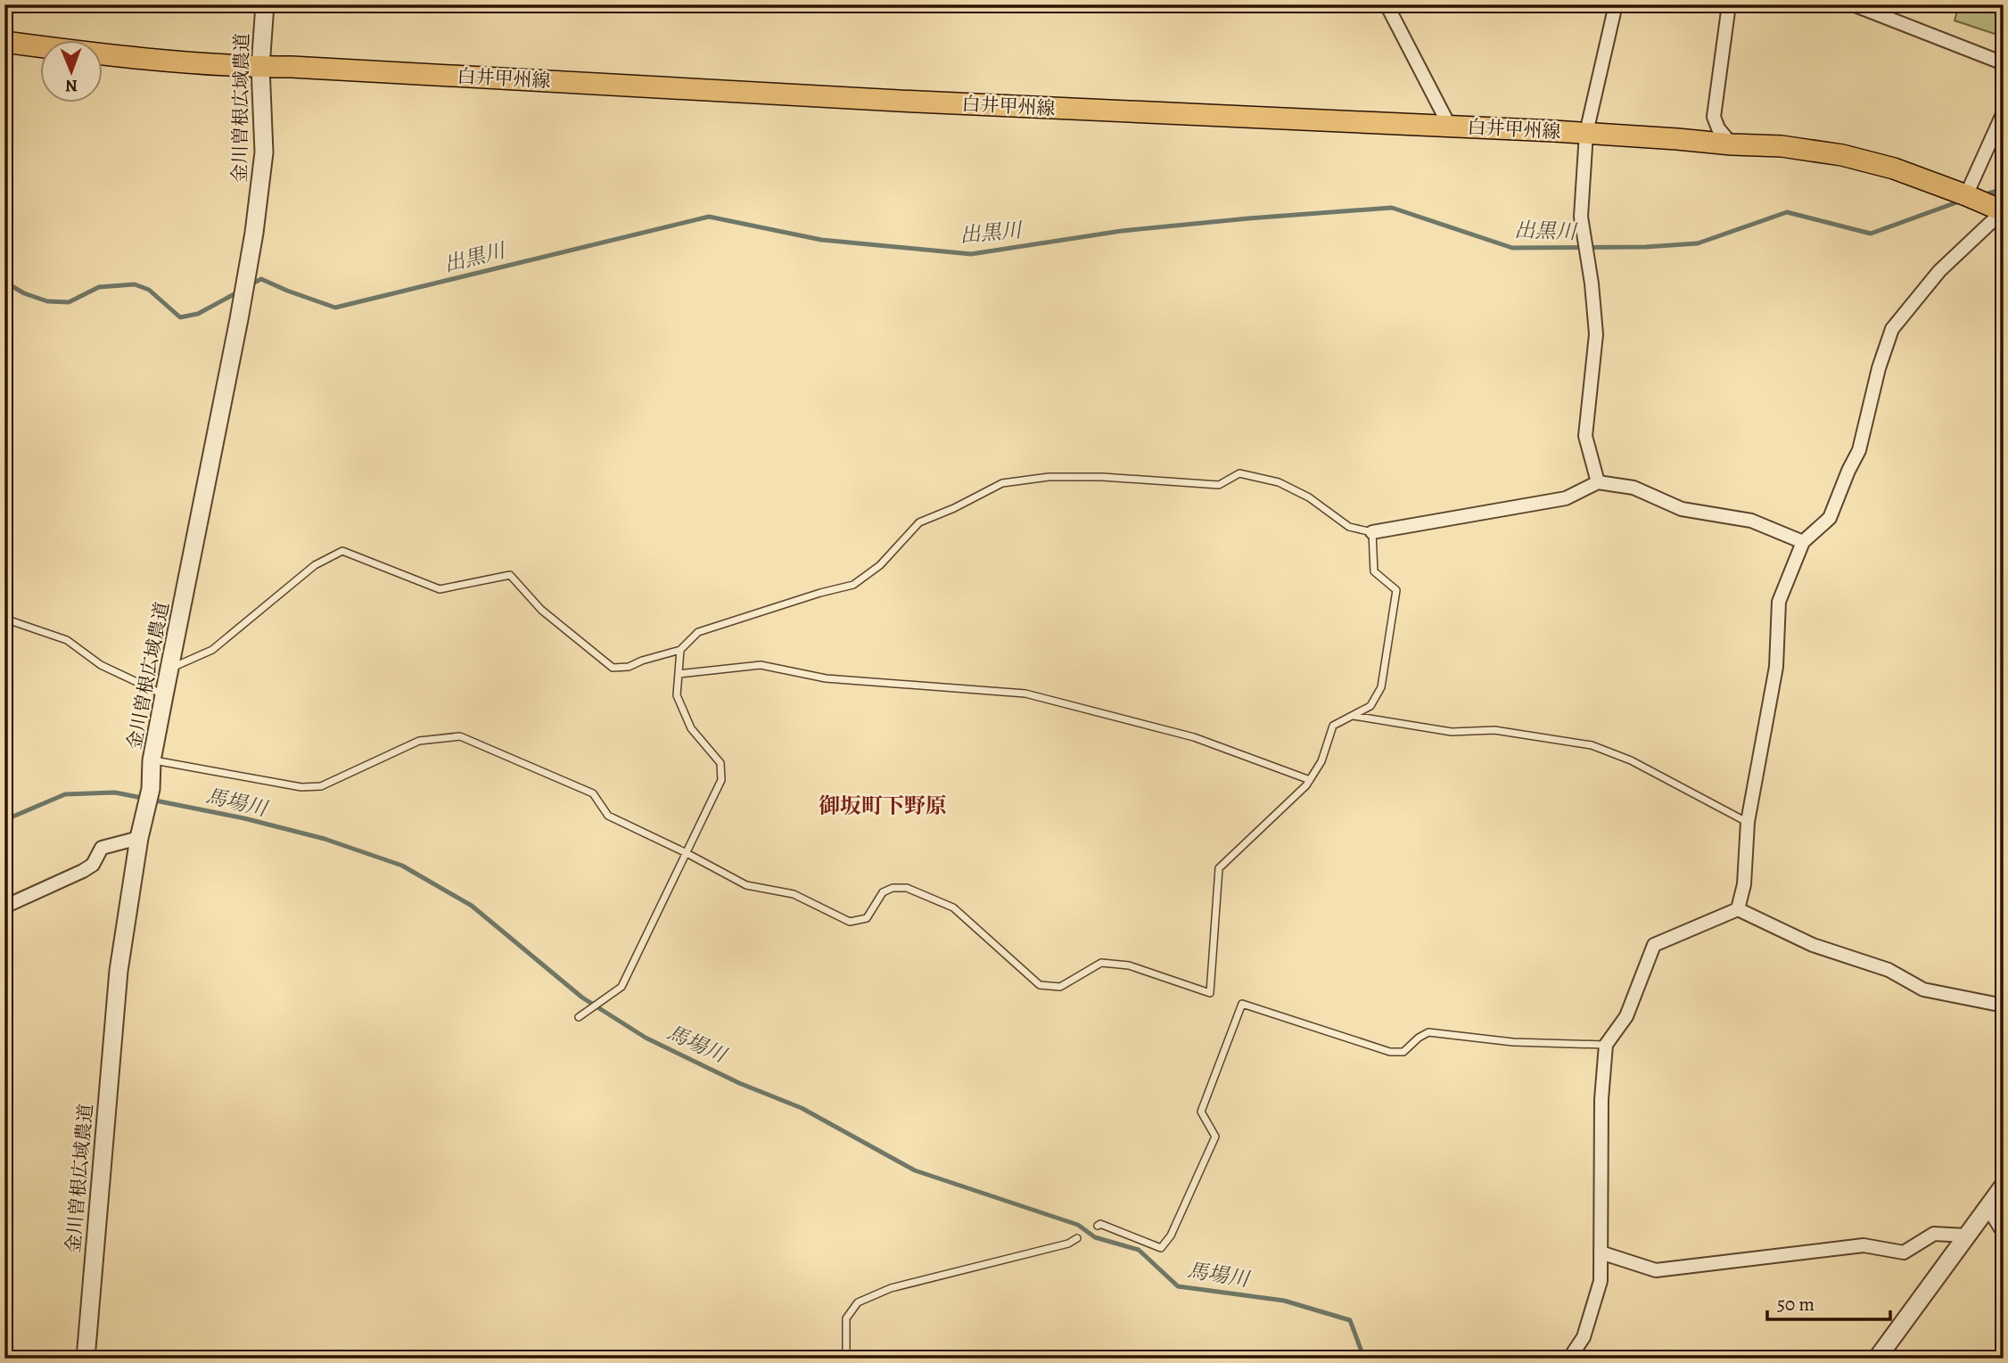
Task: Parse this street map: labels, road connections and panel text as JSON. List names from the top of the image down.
{
  "streets": {
    "main road": ["白井甲州線"],
    "street": ["金川曽根広域農道"]
  },
  "crossings": [
    ["白井甲州線", "金川曽根広域農道"]
  ],
  "districts": ["御坂町下野原"],
  "water": ["出黒川", "馬場川"],
  "scale_bar": "50 m",
  "north": "bottom"
}
